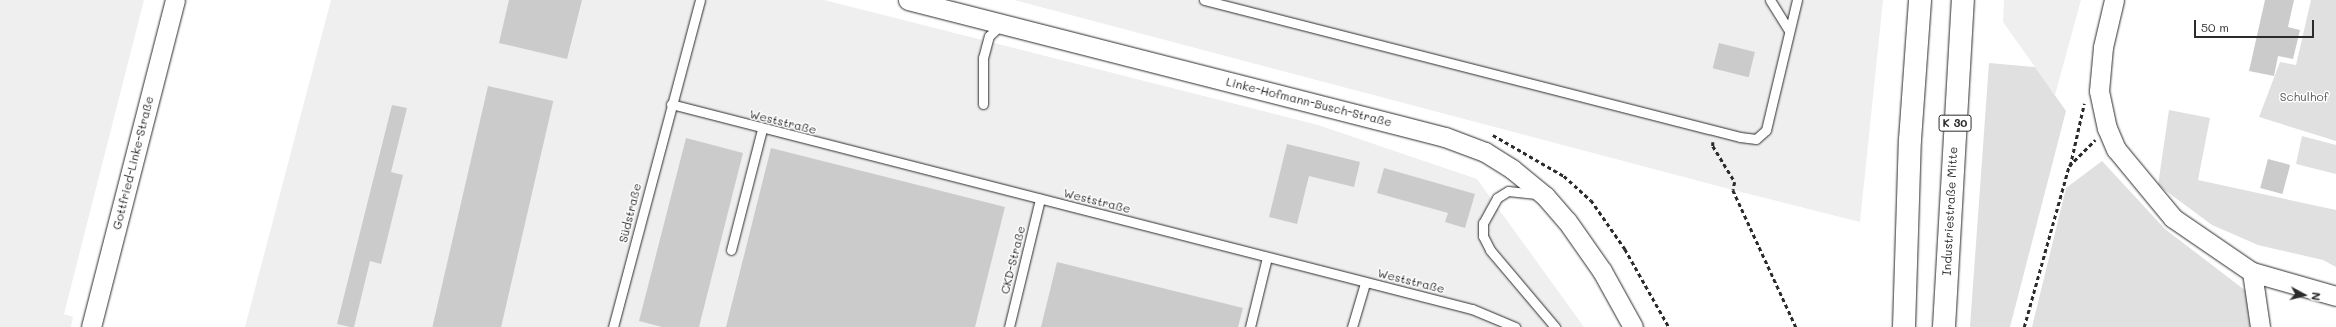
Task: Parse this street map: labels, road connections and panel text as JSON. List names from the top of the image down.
{
  "streets": {
    "main road": ["K 30", "Industriestraße Mitte"],
    "street": ["Linke-Hofmann-Busch-Straße", "Gottfried-Linke-Straße"],
    "lane": ["Weststraße", "Südstraße", "CKD-Straße"]
  },
  "crossings": [
    ["Weststraße", "Südstraße"],
    ["Weststraße", "CKD-Straße"]
  ],
  "parks": ["Schulhof"],
  "scale_bar": "50 m",
  "north": "right"
}
